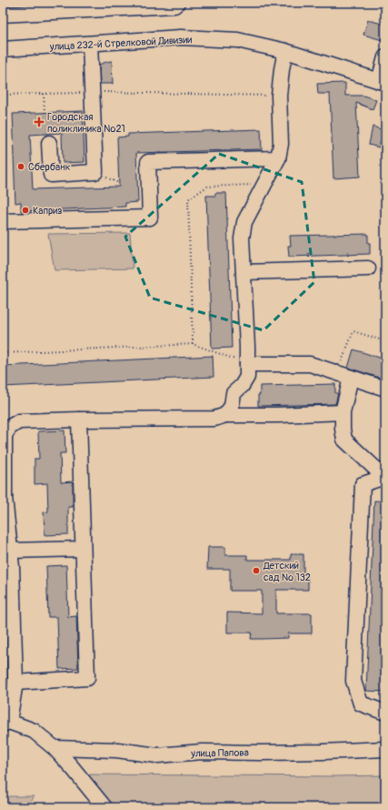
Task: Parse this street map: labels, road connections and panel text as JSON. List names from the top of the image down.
{
  "streets": {
    "street": ["улица 232-й Стрелковой Дивизии", "улица Папова"]
  },
  "places": {
    "health": ["Городская поликлиника №21"],
    "other": ["Сбербанк", "Каприз", "Детский сад № 132"]
  }
}
